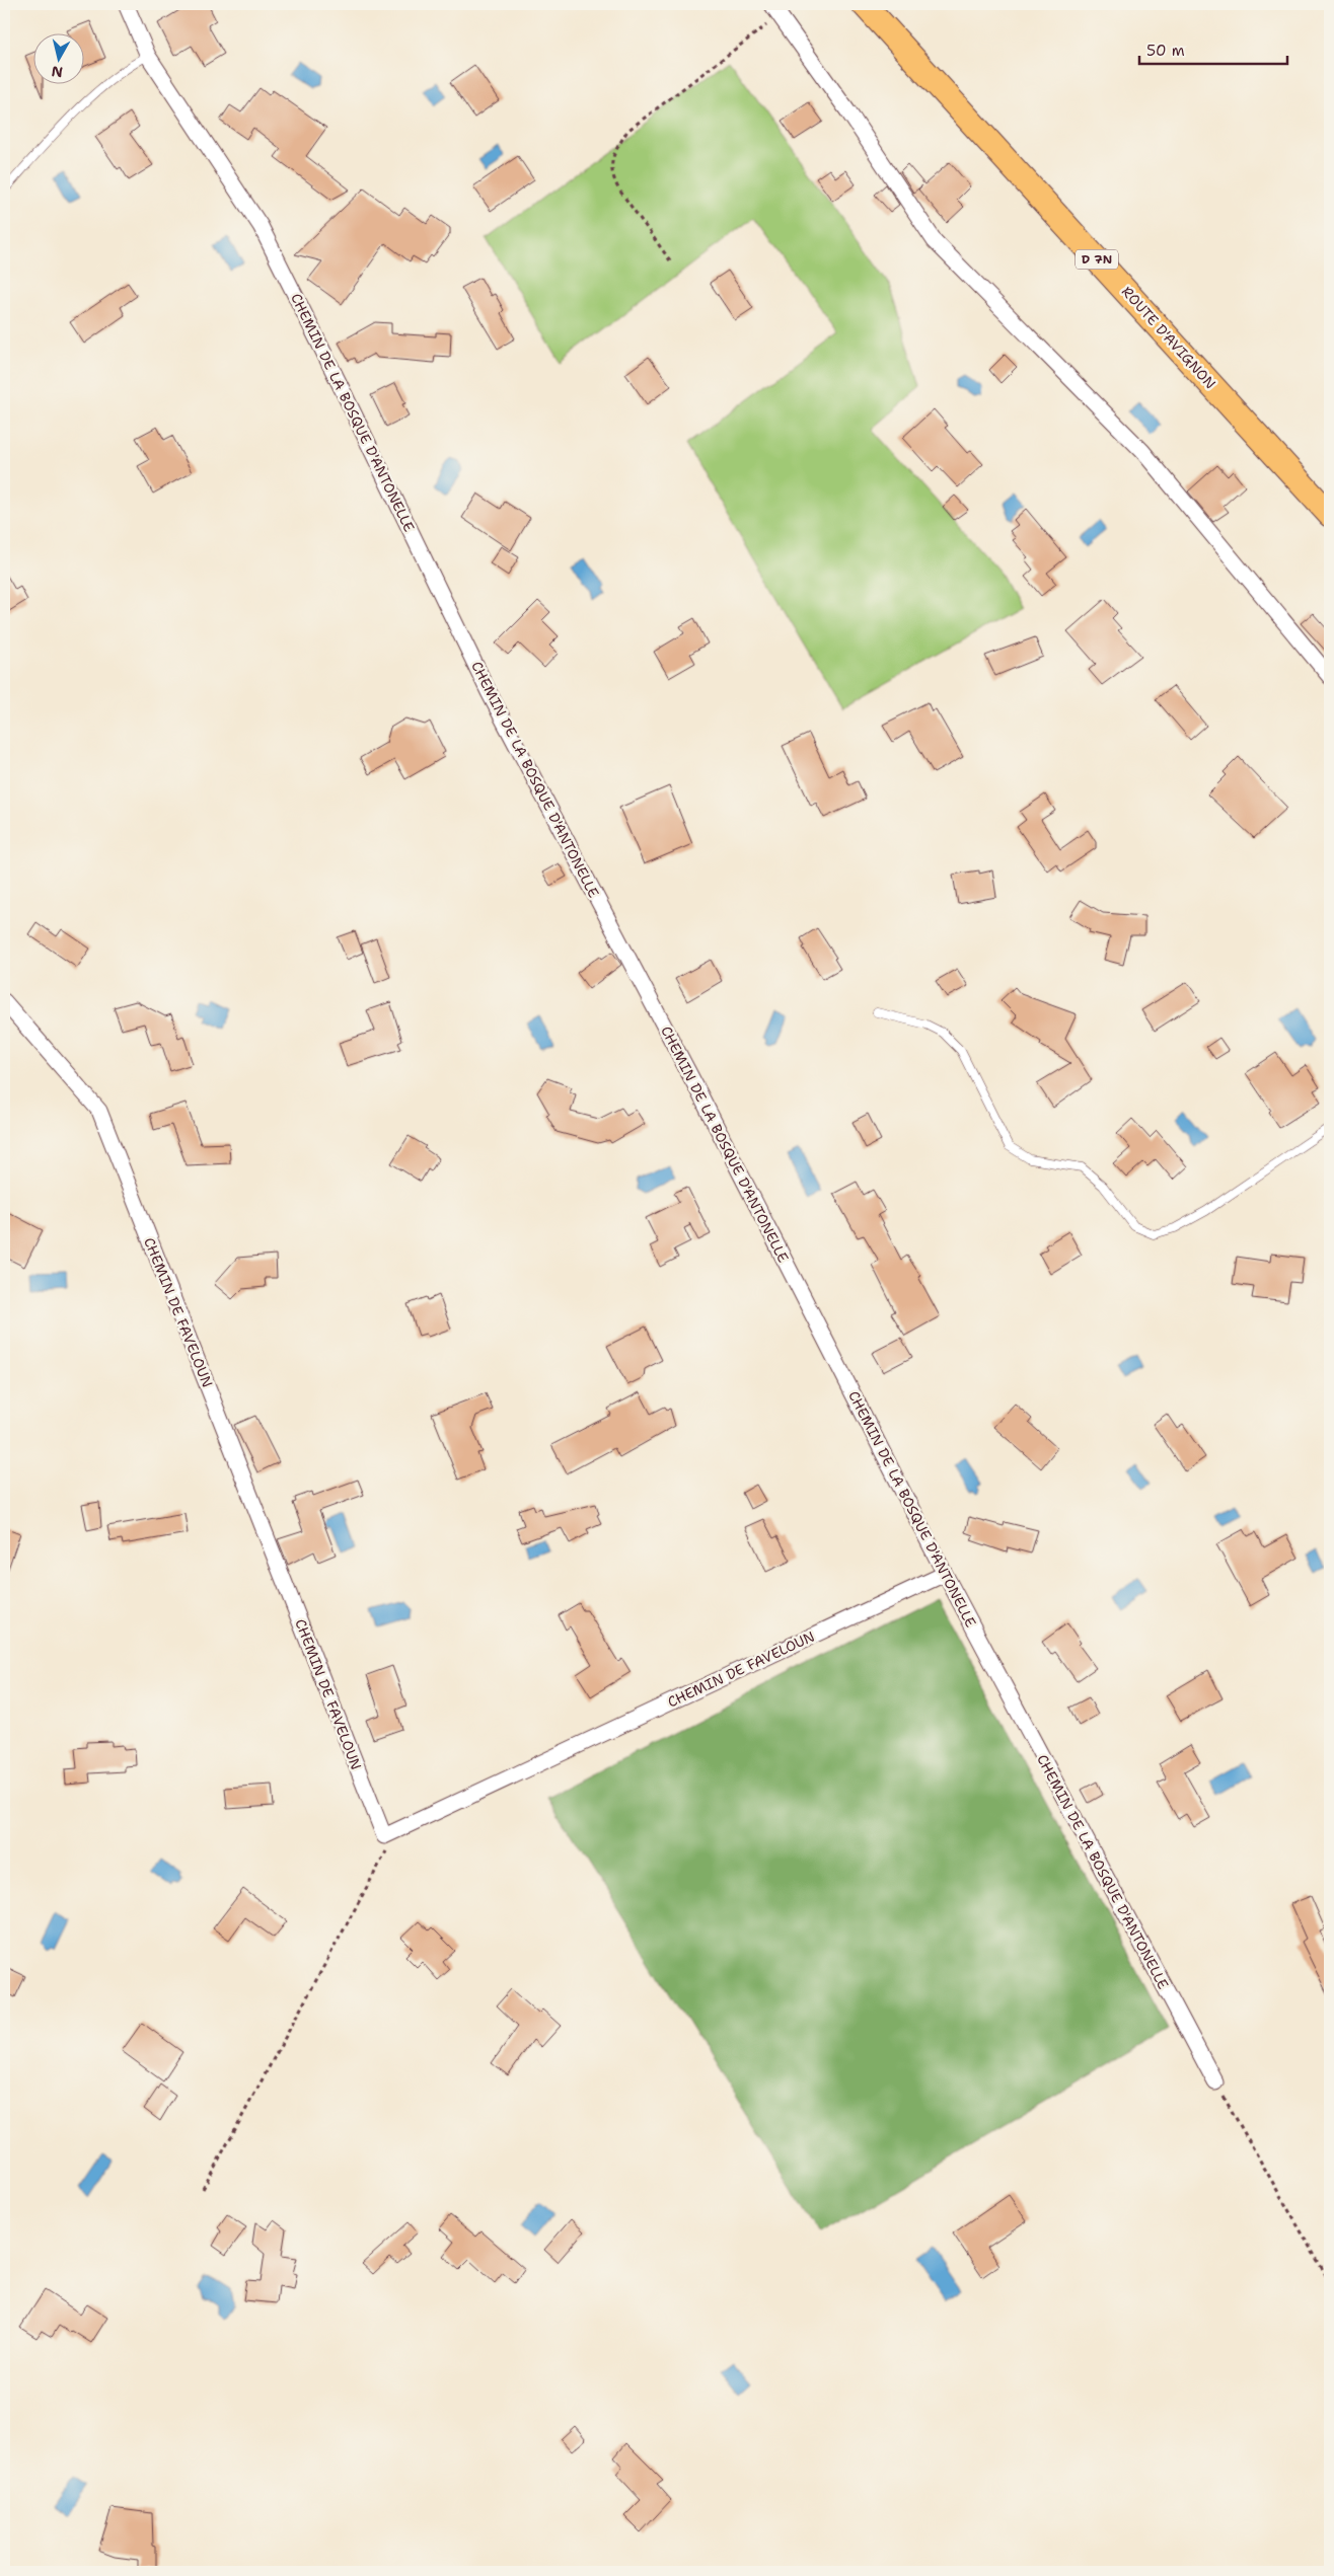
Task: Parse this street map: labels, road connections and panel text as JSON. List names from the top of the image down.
{
  "streets": {
    "main road": ["D 7N", "ROUTE D'AVIGNON"],
    "street": ["CHEMIN DE LA BOSQUE D'ANTONELLE", "CHEMIN DE FAVELOUN"]
  },
  "crossings": [
    ["CHEMIN DE LA BOSQUE D'ANTONELLE", "CHEMIN DE FAVELOUN"]
  ],
  "scale_bar": "50 m",
  "north": "bottom"
}
